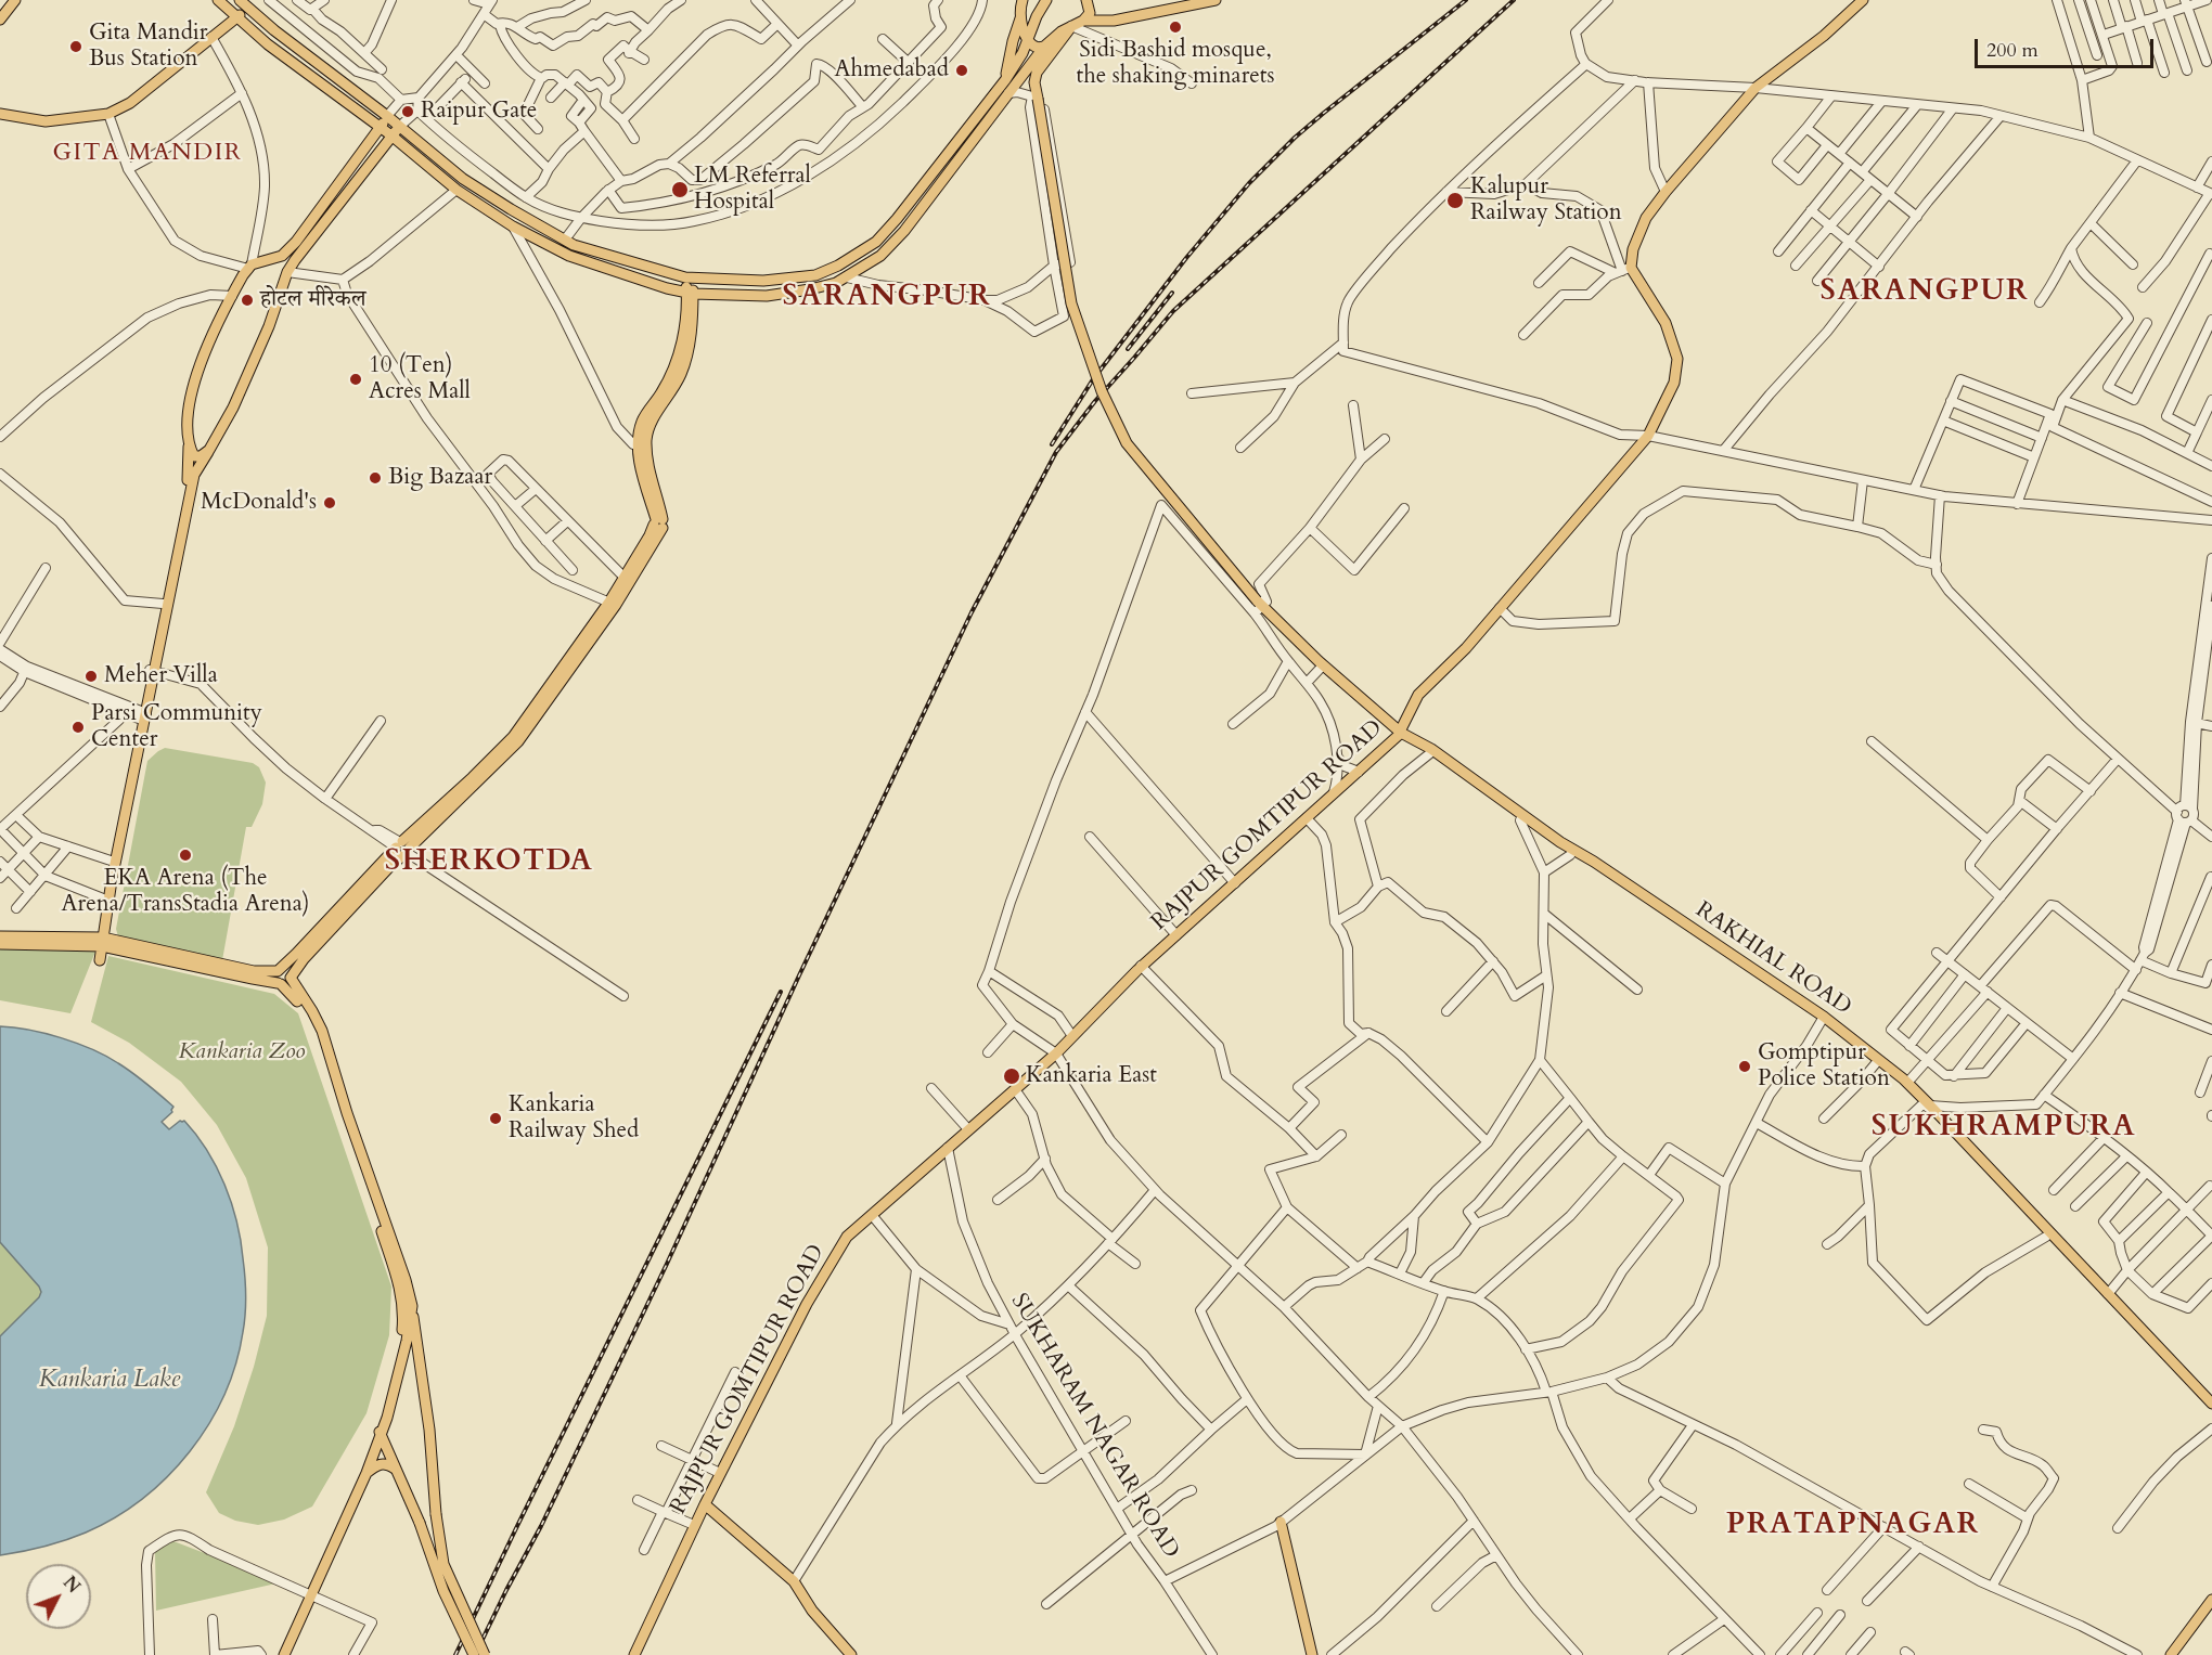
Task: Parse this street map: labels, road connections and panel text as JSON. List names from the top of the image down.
{
  "streets": {
    "main road": ["RAJPUR GOMTIPUR ROAD", "RAKHIAL ROAD"],
    "street": ["SUKHARAM NAGAR ROAD"]
  },
  "crossings": [
    ["RAJPUR GOMTIPUR ROAD", "RAKHIAL ROAD"],
    ["RAJPUR GOMTIPUR ROAD", "SUKHARAM NAGAR ROAD"],
    ["RAKHIAL ROAD", "SUKHARAM NAGAR ROAD"]
  ],
  "districts": [
    "GITA MANDIR",
    "SARANGPUR",
    "SARANGPUR",
    "SHERKOTDA",
    "SUKHRAMPURA",
    "PRATAPNAGAR"
  ],
  "water": ["Kankaria Lake"],
  "parks": ["Kankaria Zoo"],
  "places": [
    "Sidi Bashid mosque, the shaking minarets",
    "Gita Mandir Bus Station",
    "Ahmedabad",
    "Raipur Gate",
    "LM Referral Hospital",
    "Kalupur Railway Station",
    "होटल मीरेकल",
    "10 (Ten) Acres Mall",
    "Big Bazaar",
    "McDonald's",
    "Meher Villa",
    "Parsi Community Center",
    "EKA Arena (The Arena/TransStadia Arena)",
    "Gomptipur Police Station",
    "Kankaria East",
    "Kankaria Railway Shed"
  ],
  "scale_bar": "200 m",
  "north": "top right"
}
